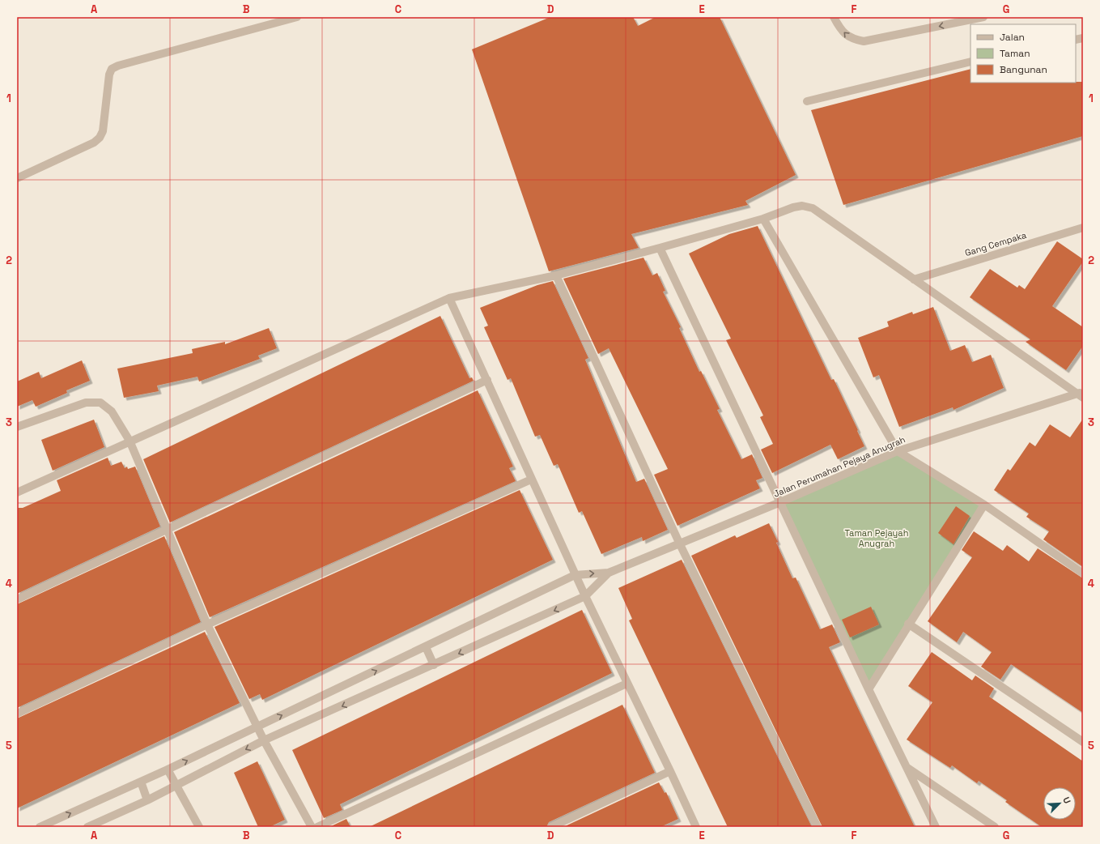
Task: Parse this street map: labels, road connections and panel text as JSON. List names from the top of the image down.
{
  "streets": {
    "street": ["Gang Cempaka", "Jalan Perumahan Pejaya Anugrah"]
  },
  "parks": ["Taman Pejayah Anugrah"],
  "legend": ["Jalan", "Taman", "Bangunan"],
  "north": "top right",
  "grid": {
    "columns": [
      "A",
      "B",
      "C",
      "D",
      "E",
      "F",
      "G"
    ],
    "rows": [
      "1",
      "2",
      "3",
      "4",
      "5"
    ]
  }
}
